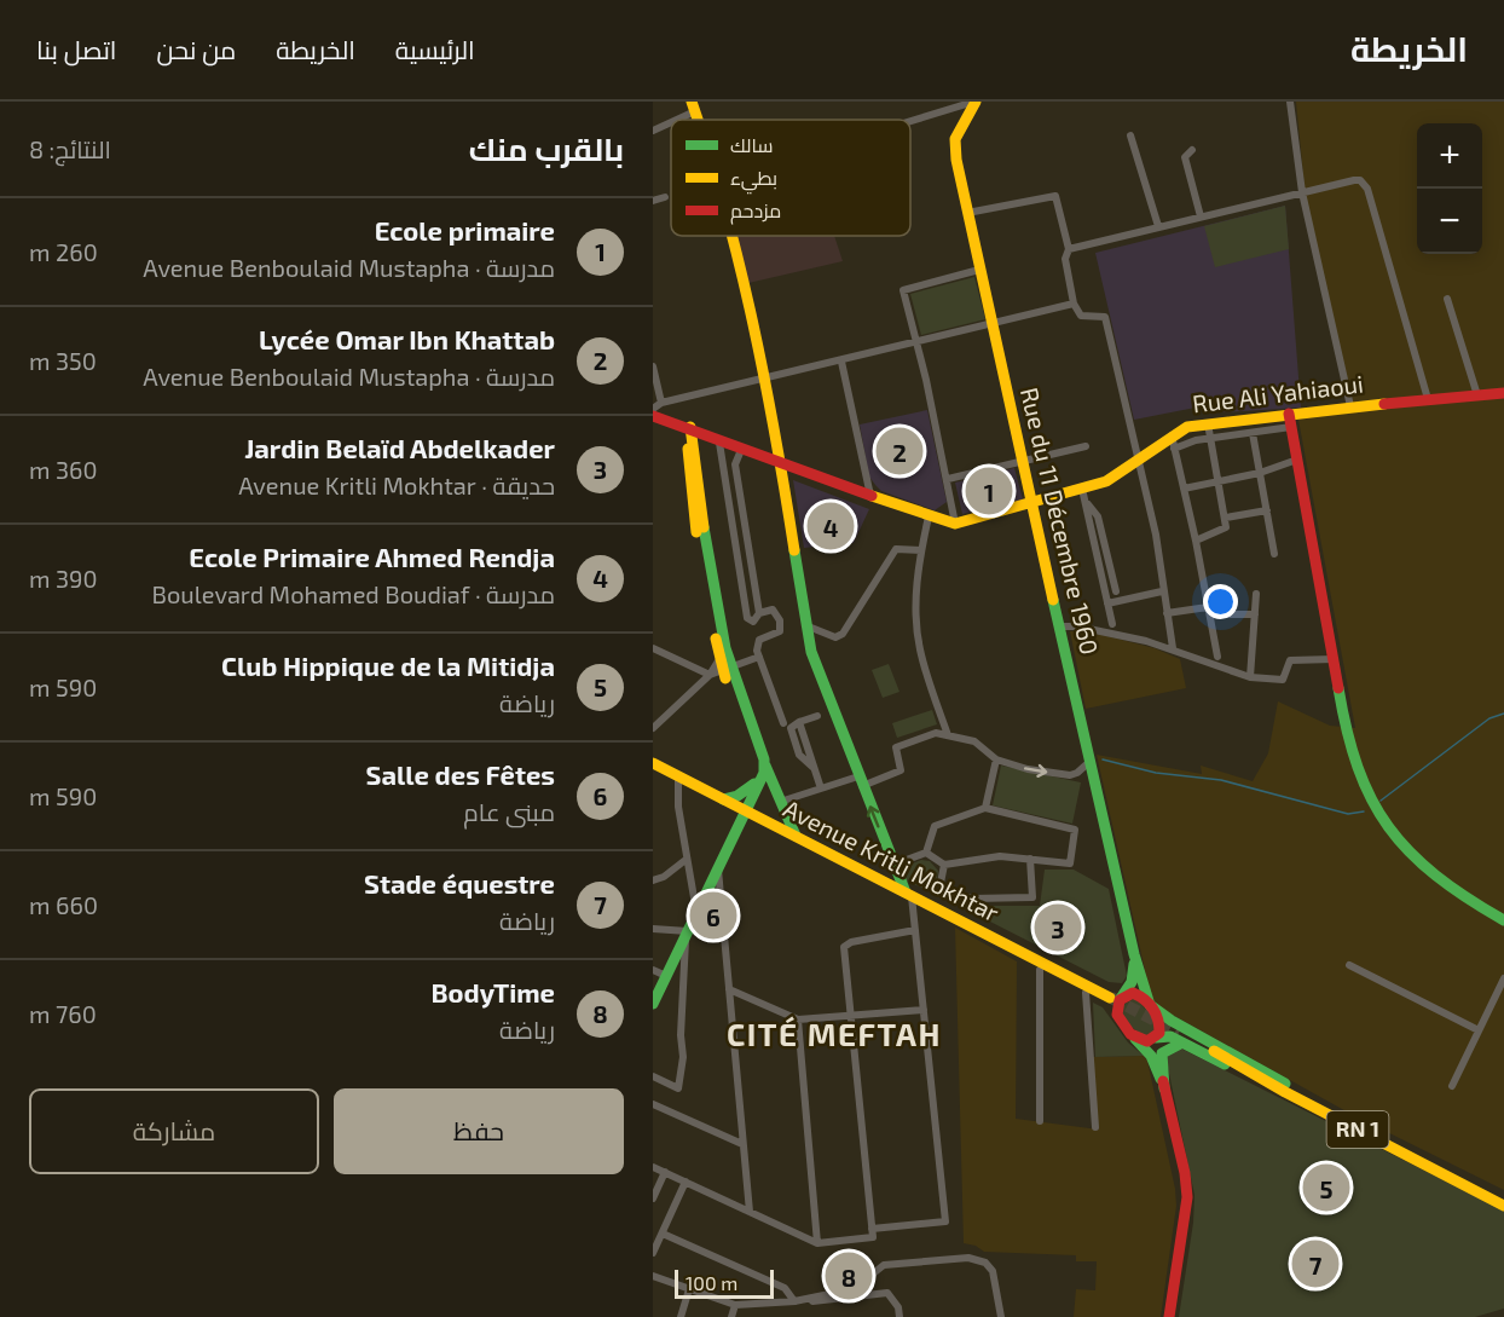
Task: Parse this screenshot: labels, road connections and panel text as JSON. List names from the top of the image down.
{
  "streets": {
    "main road": [
      "Rue Ali Yahiaoui",
      "Rue du 11 Décembre 1960",
      "Avenue Kritli Mokhtar",
      "RN 1"
    ]
  },
  "crossings": [
    ["Rue Ali Yahiaoui", "Rue du 11 Décembre 1960"],
    ["Rue du 11 Décembre 1960", "RN 1"]
  ],
  "districts": ["CITÉ MEFTAH"],
  "legend": ["سالك", "بطيء", "مزدحم"],
  "scale_bar": "100 m",
  "page": {
    "header": "الخريطة",
    "nav": [
      "الرئيسية",
      "الخريطة",
      "من نحن",
      "اتصل بنا"
    ],
    "heading": ["بالقرب منك", "النتائج: 8"],
    "map_buttons": ["+", "−"],
    "list": [
      {
        "mark": "1",
        "name": "Ecole primaire",
        "note": "مدرسة · Avenue Benboulaid Mustapha",
        "value": "260 m"
      },
      {
        "mark": "2",
        "name": "Lycée Omar Ibn Khattab",
        "note": "مدرسة · Avenue Benboulaid Mustapha",
        "value": "350 m"
      },
      {
        "mark": "3",
        "name": "Jardin Belaïd Abdelkader",
        "note": "حديقة · Avenue Kritli Mokhtar",
        "value": "360 m"
      },
      {
        "mark": "4",
        "name": "Ecole Primaire Ahmed Rendja",
        "note": "مدرسة · Boulevard Mohamed Boudiaf",
        "value": "390 m"
      },
      {
        "mark": "5",
        "name": "Club Hippique de la Mitidja",
        "note": "رياضة",
        "value": "590 m"
      },
      {
        "mark": "6",
        "name": "Salle des Fêtes",
        "note": "مبنى عام",
        "value": "590 m"
      },
      {
        "mark": "7",
        "name": "Stade équestre",
        "note": "رياضة",
        "value": "660 m"
      },
      {
        "mark": "8",
        "name": "BodyTime",
        "note": "رياضة",
        "value": "760 m"
      }
    ],
    "pins": [
      "2",
      "1",
      "4",
      "6",
      "3",
      "5",
      "7",
      "8"
    ],
    "buttons": ["حفظ", "مشاركة"],
    "scale": "100 m"
  }
}
